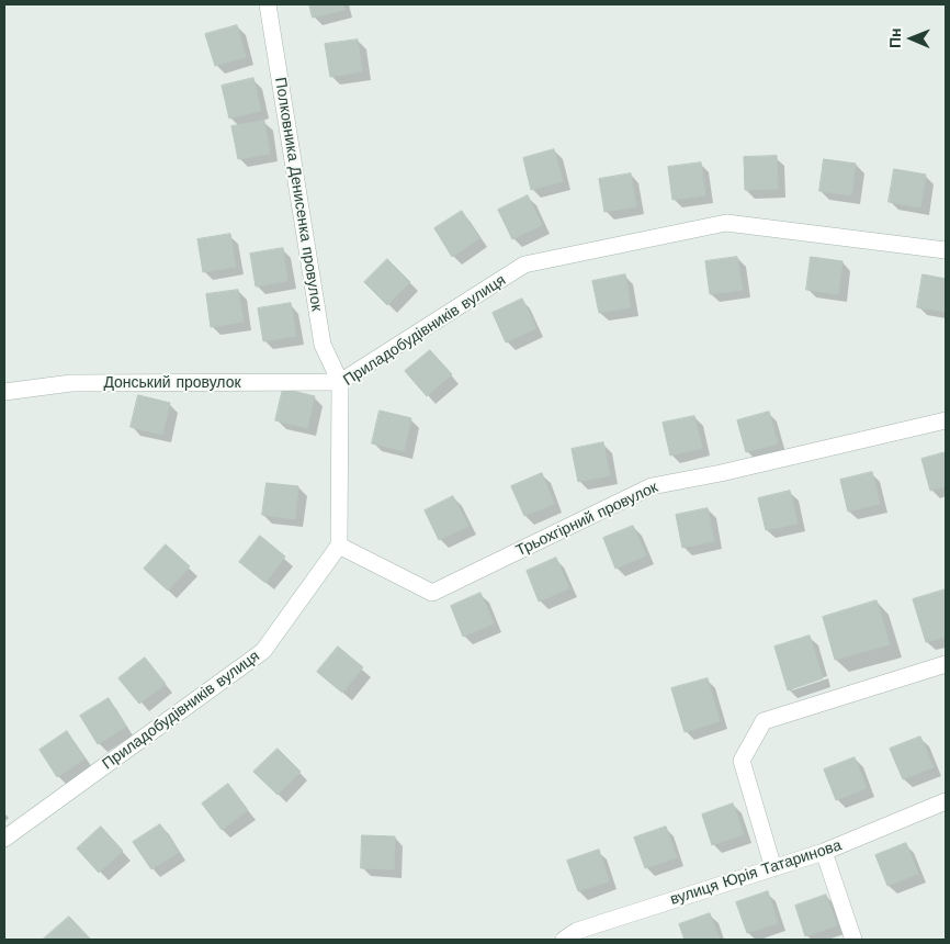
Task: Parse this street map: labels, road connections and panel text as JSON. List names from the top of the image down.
{
  "streets": {
    "street": [
      "Полковника Денисенка провулок",
      "Приладобудівників вулиця",
      "Донський провулок",
      "Трьохгірний провулок",
      "вулиця Юрія Татаринова"
    ]
  },
  "crossings": [
    ["Полковника Денисенка провулок", "Приладобудівників вулиця"],
    ["Полковника Денисенка провулок", "Донський провулок"],
    ["Приладобудівників вулиця", "Донський провулок"],
    ["Приладобудівників вулиця", "Трьохгірний провулок"]
  ],
  "north": "left"
}
